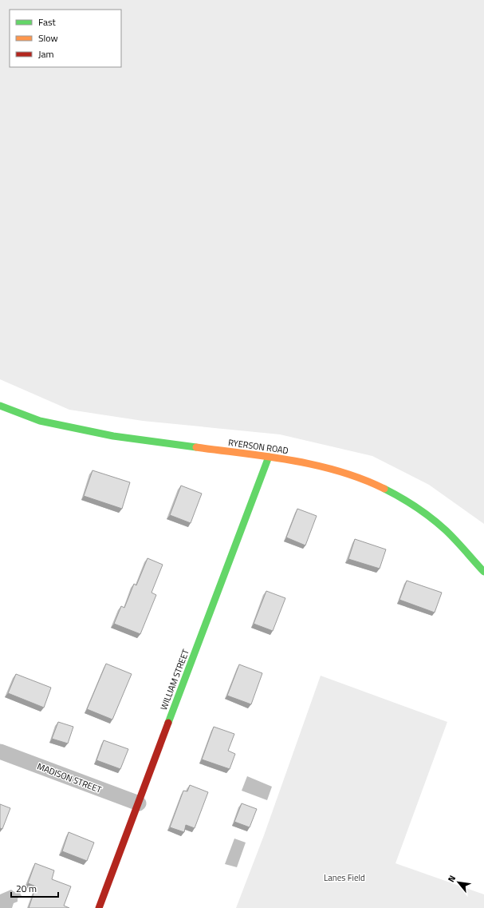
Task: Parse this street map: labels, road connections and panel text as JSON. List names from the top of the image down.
{
  "streets": {
    "street": ["RYERSON ROAD", "WILLIAM STREET", "MADISON STREET"]
  },
  "crossings": [
    ["RYERSON ROAD", "WILLIAM STREET"],
    ["WILLIAM STREET", "MADISON STREET"]
  ],
  "parks": ["Lanes Field"],
  "legend": ["Fast", "Slow", "Jam"],
  "scale_bar": "20 m",
  "north": "top left"
}
